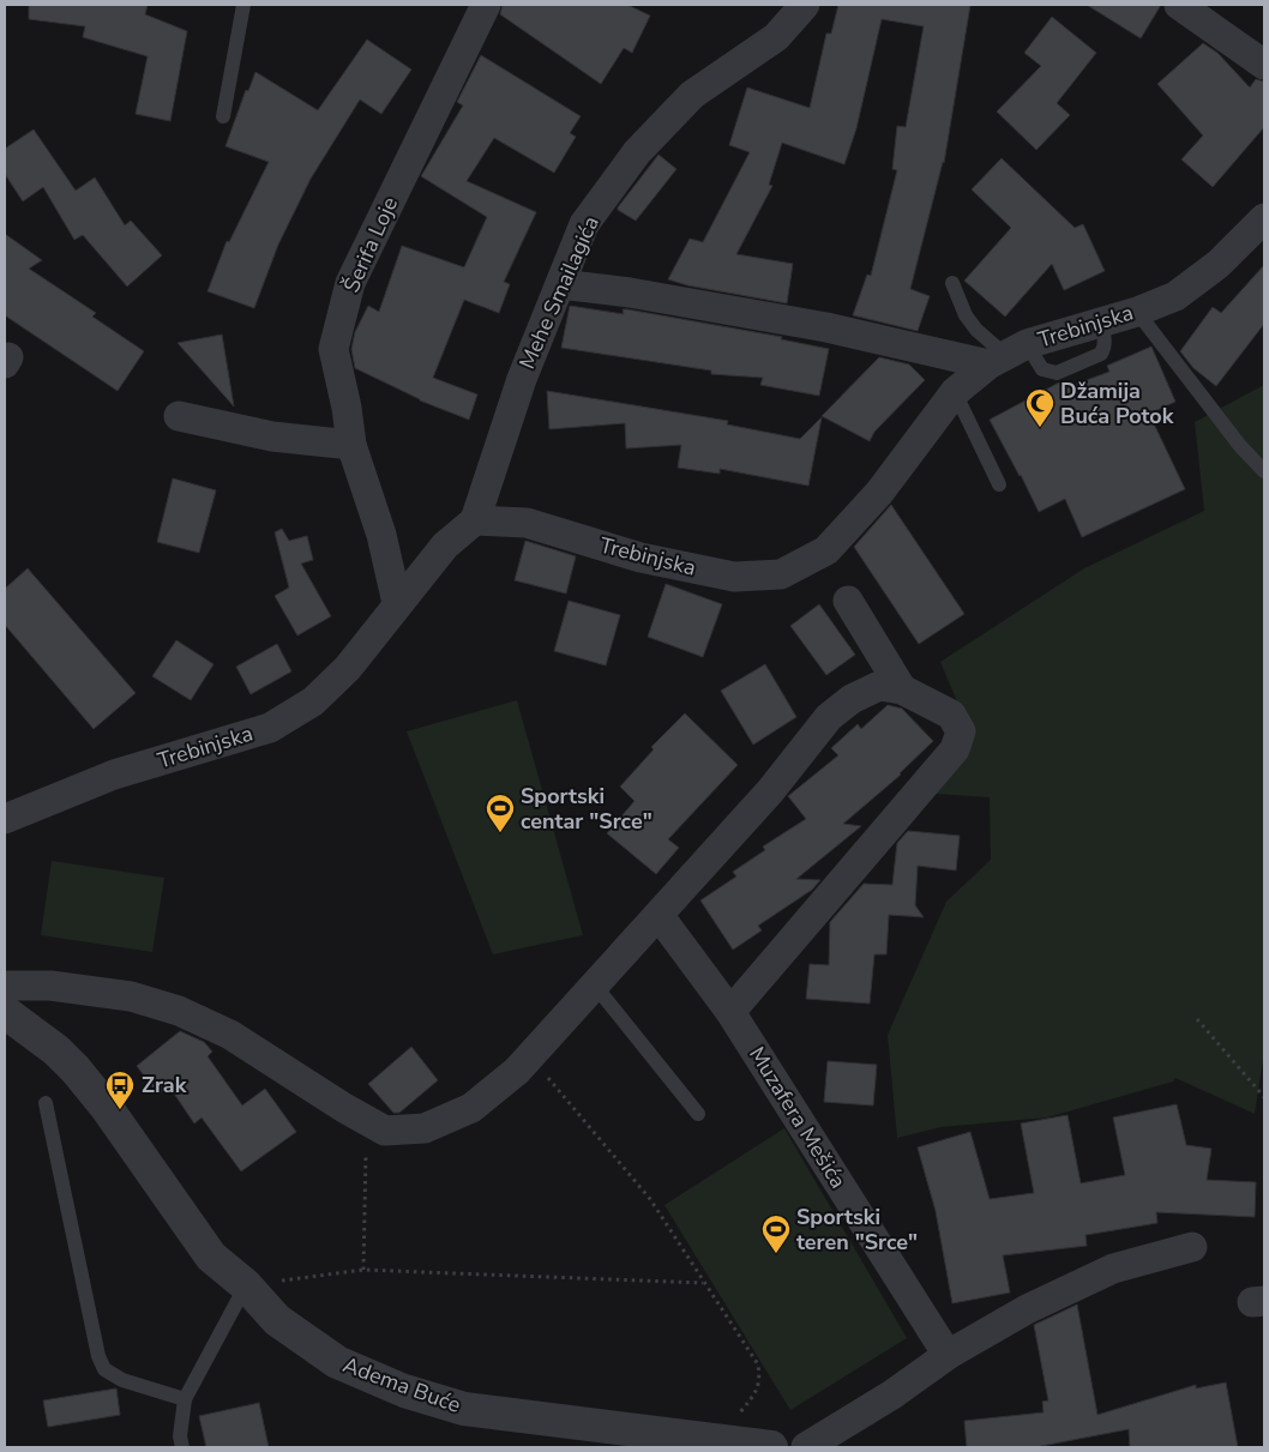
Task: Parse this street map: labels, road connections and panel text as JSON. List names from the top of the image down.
{
  "streets": {
    "street": [
      "Šerifa Loje",
      "Mehe Smailagića",
      "Trebinjska",
      "Muzafera Mešića",
      "Adema Buće"
    ]
  },
  "crossings": [
    ["Šerifa Loje", "Trebinjska"],
    ["Mehe Smailagića", "Trebinjska"]
  ],
  "places": {
    "mosque": ["Džamija Buća Potok"],
    "sports": ["Sportski centar \"Srce\"", "Sportski teren \"Srce\""],
    "bus stop": ["Zrak"]
  }
}
